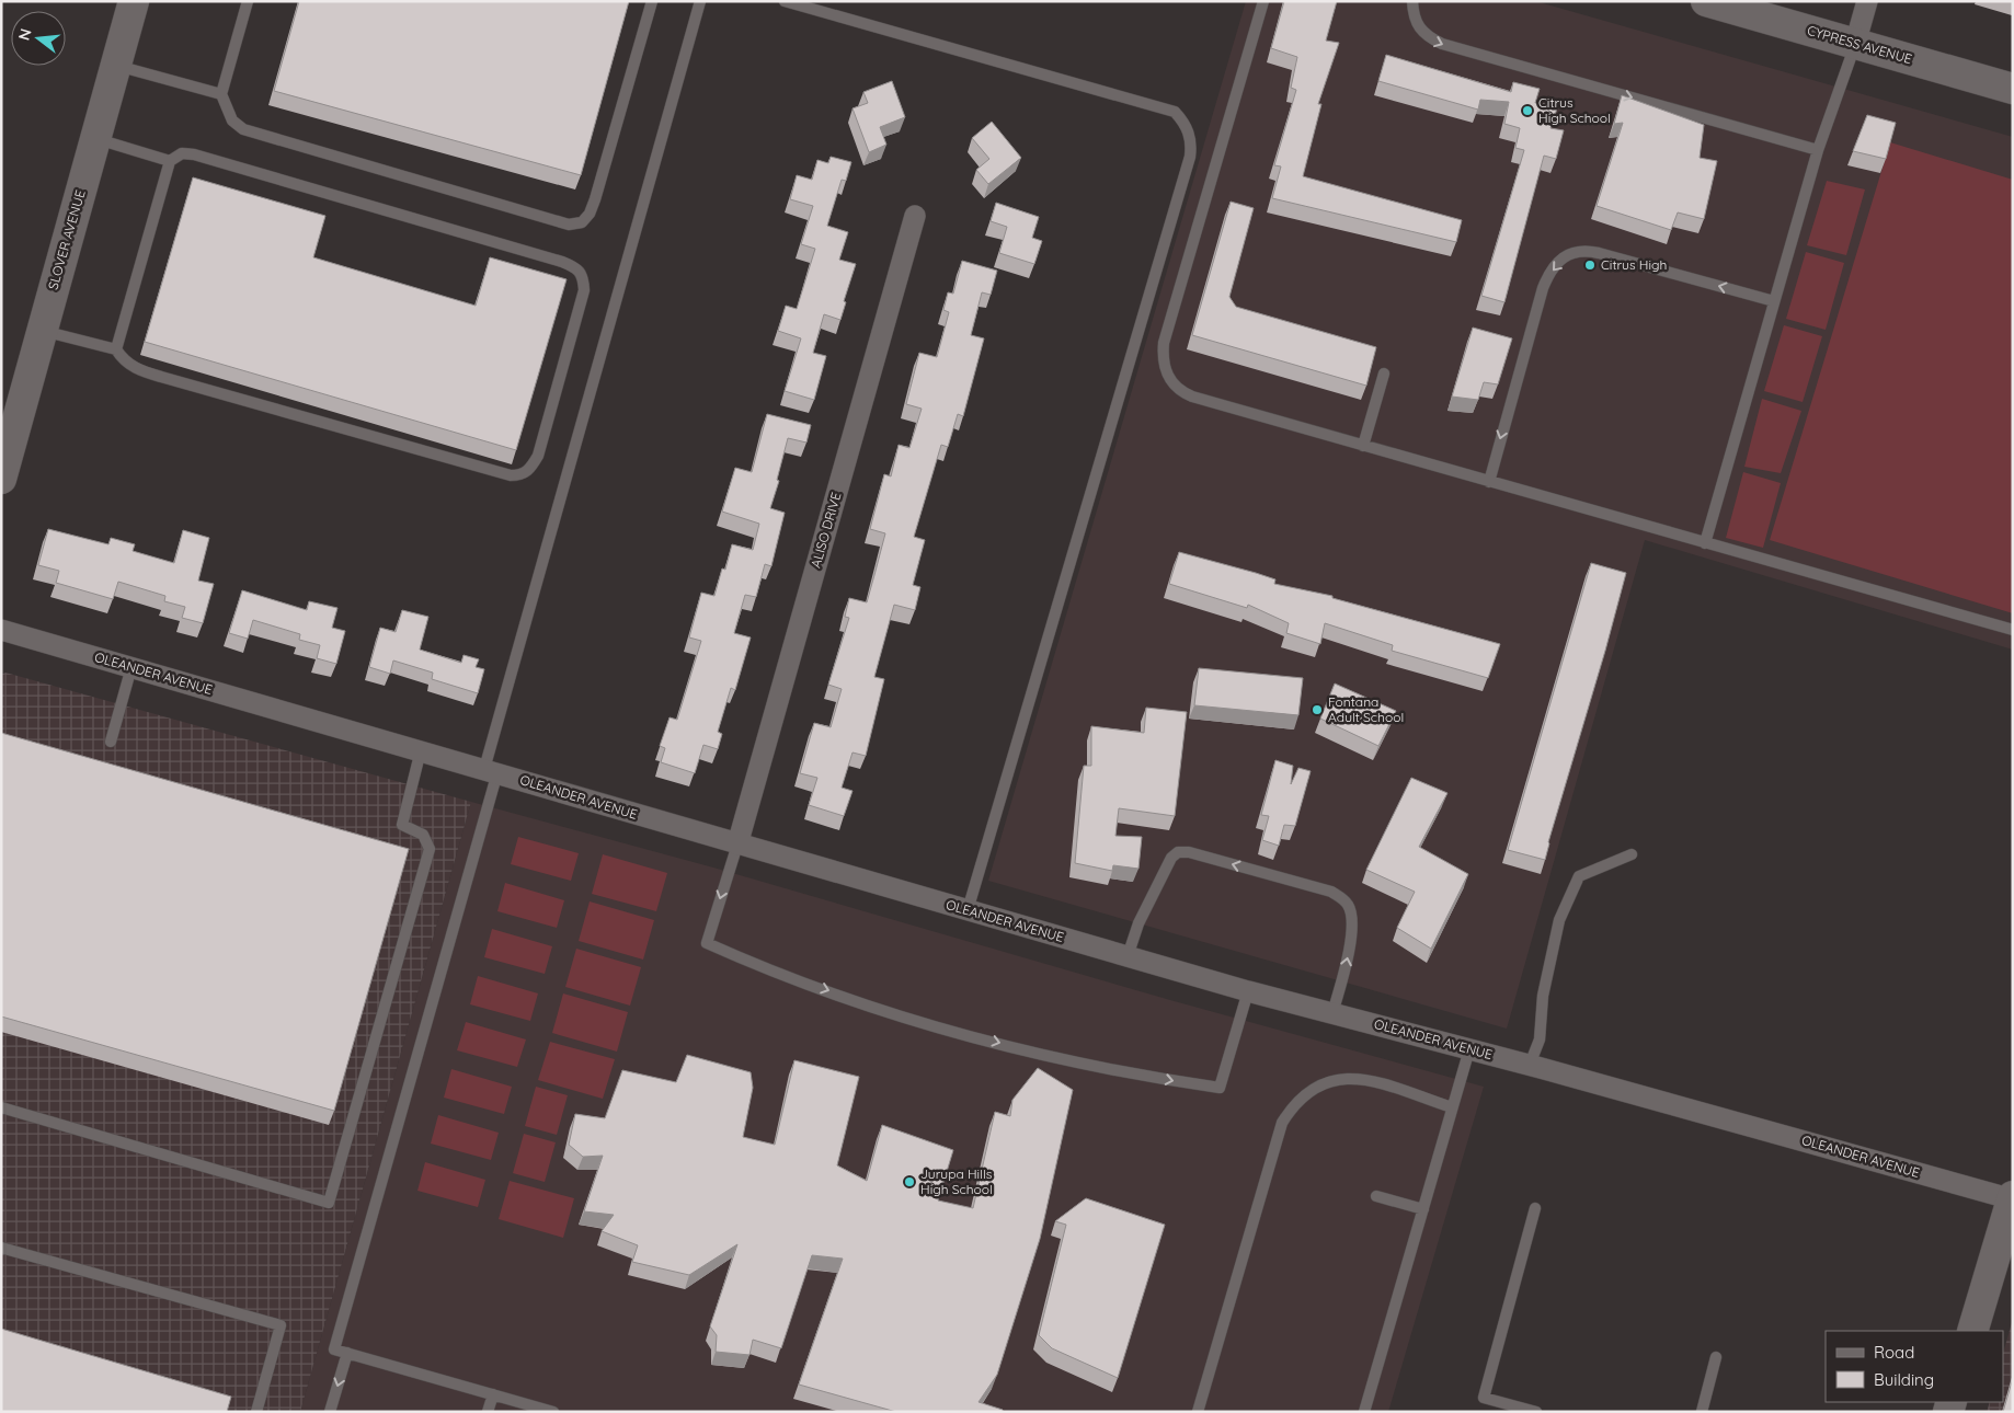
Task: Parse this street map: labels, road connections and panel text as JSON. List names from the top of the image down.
{
  "streets": {
    "main road": ["CYPRESS AVENUE", "SLOVER AVENUE"],
    "street": ["ALISO DRIVE", "OLEANDER AVENUE"]
  },
  "crossings": [
    ["ALISO DRIVE", "OLEANDER AVENUE"]
  ],
  "places": [
    "Citrus High School",
    "Citrus High",
    "Fontana Adult School",
    "Jurupa Hills High School"
  ],
  "legend": ["Road", "Building"],
  "north": "left"
}
